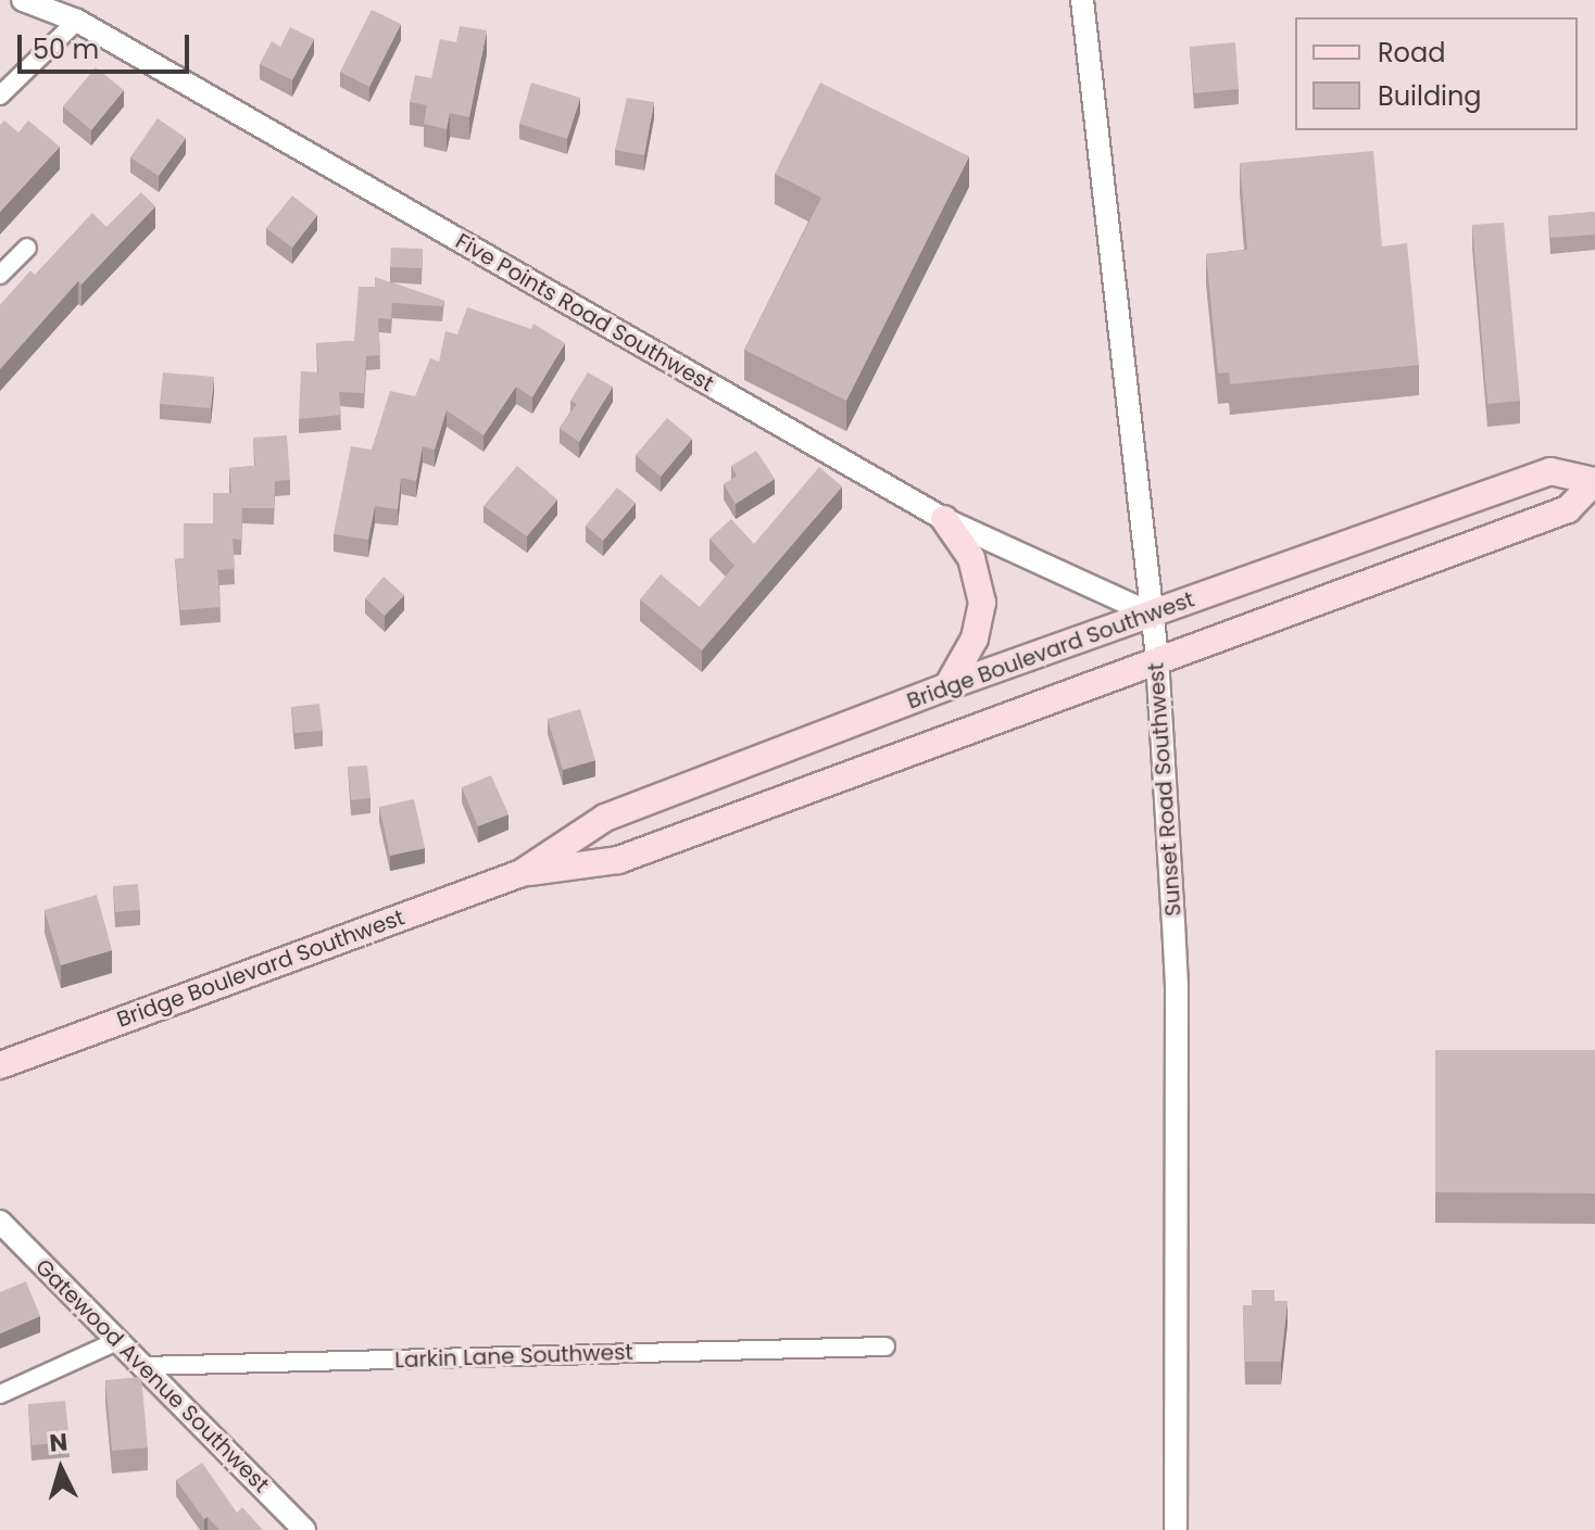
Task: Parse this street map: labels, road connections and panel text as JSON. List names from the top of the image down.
{
  "streets": {
    "main road": ["Bridge Boulevard Southwest"],
    "street": [
      "Five Points Road Southwest",
      "Sunset Road Southwest",
      "Larkin Lane Southwest",
      "Gatewood Avenue Southwest"
    ]
  },
  "crossings": [
    ["Five Points Road Southwest", "Bridge Boulevard Southwest"],
    ["Five Points Road Southwest", "Sunset Road Southwest"],
    ["Bridge Boulevard Southwest", "Sunset Road Southwest"],
    ["Larkin Lane Southwest", "Gatewood Avenue Southwest"]
  ],
  "legend": ["Road", "Building"],
  "scale_bar": "50 m",
  "north": "top"
}
